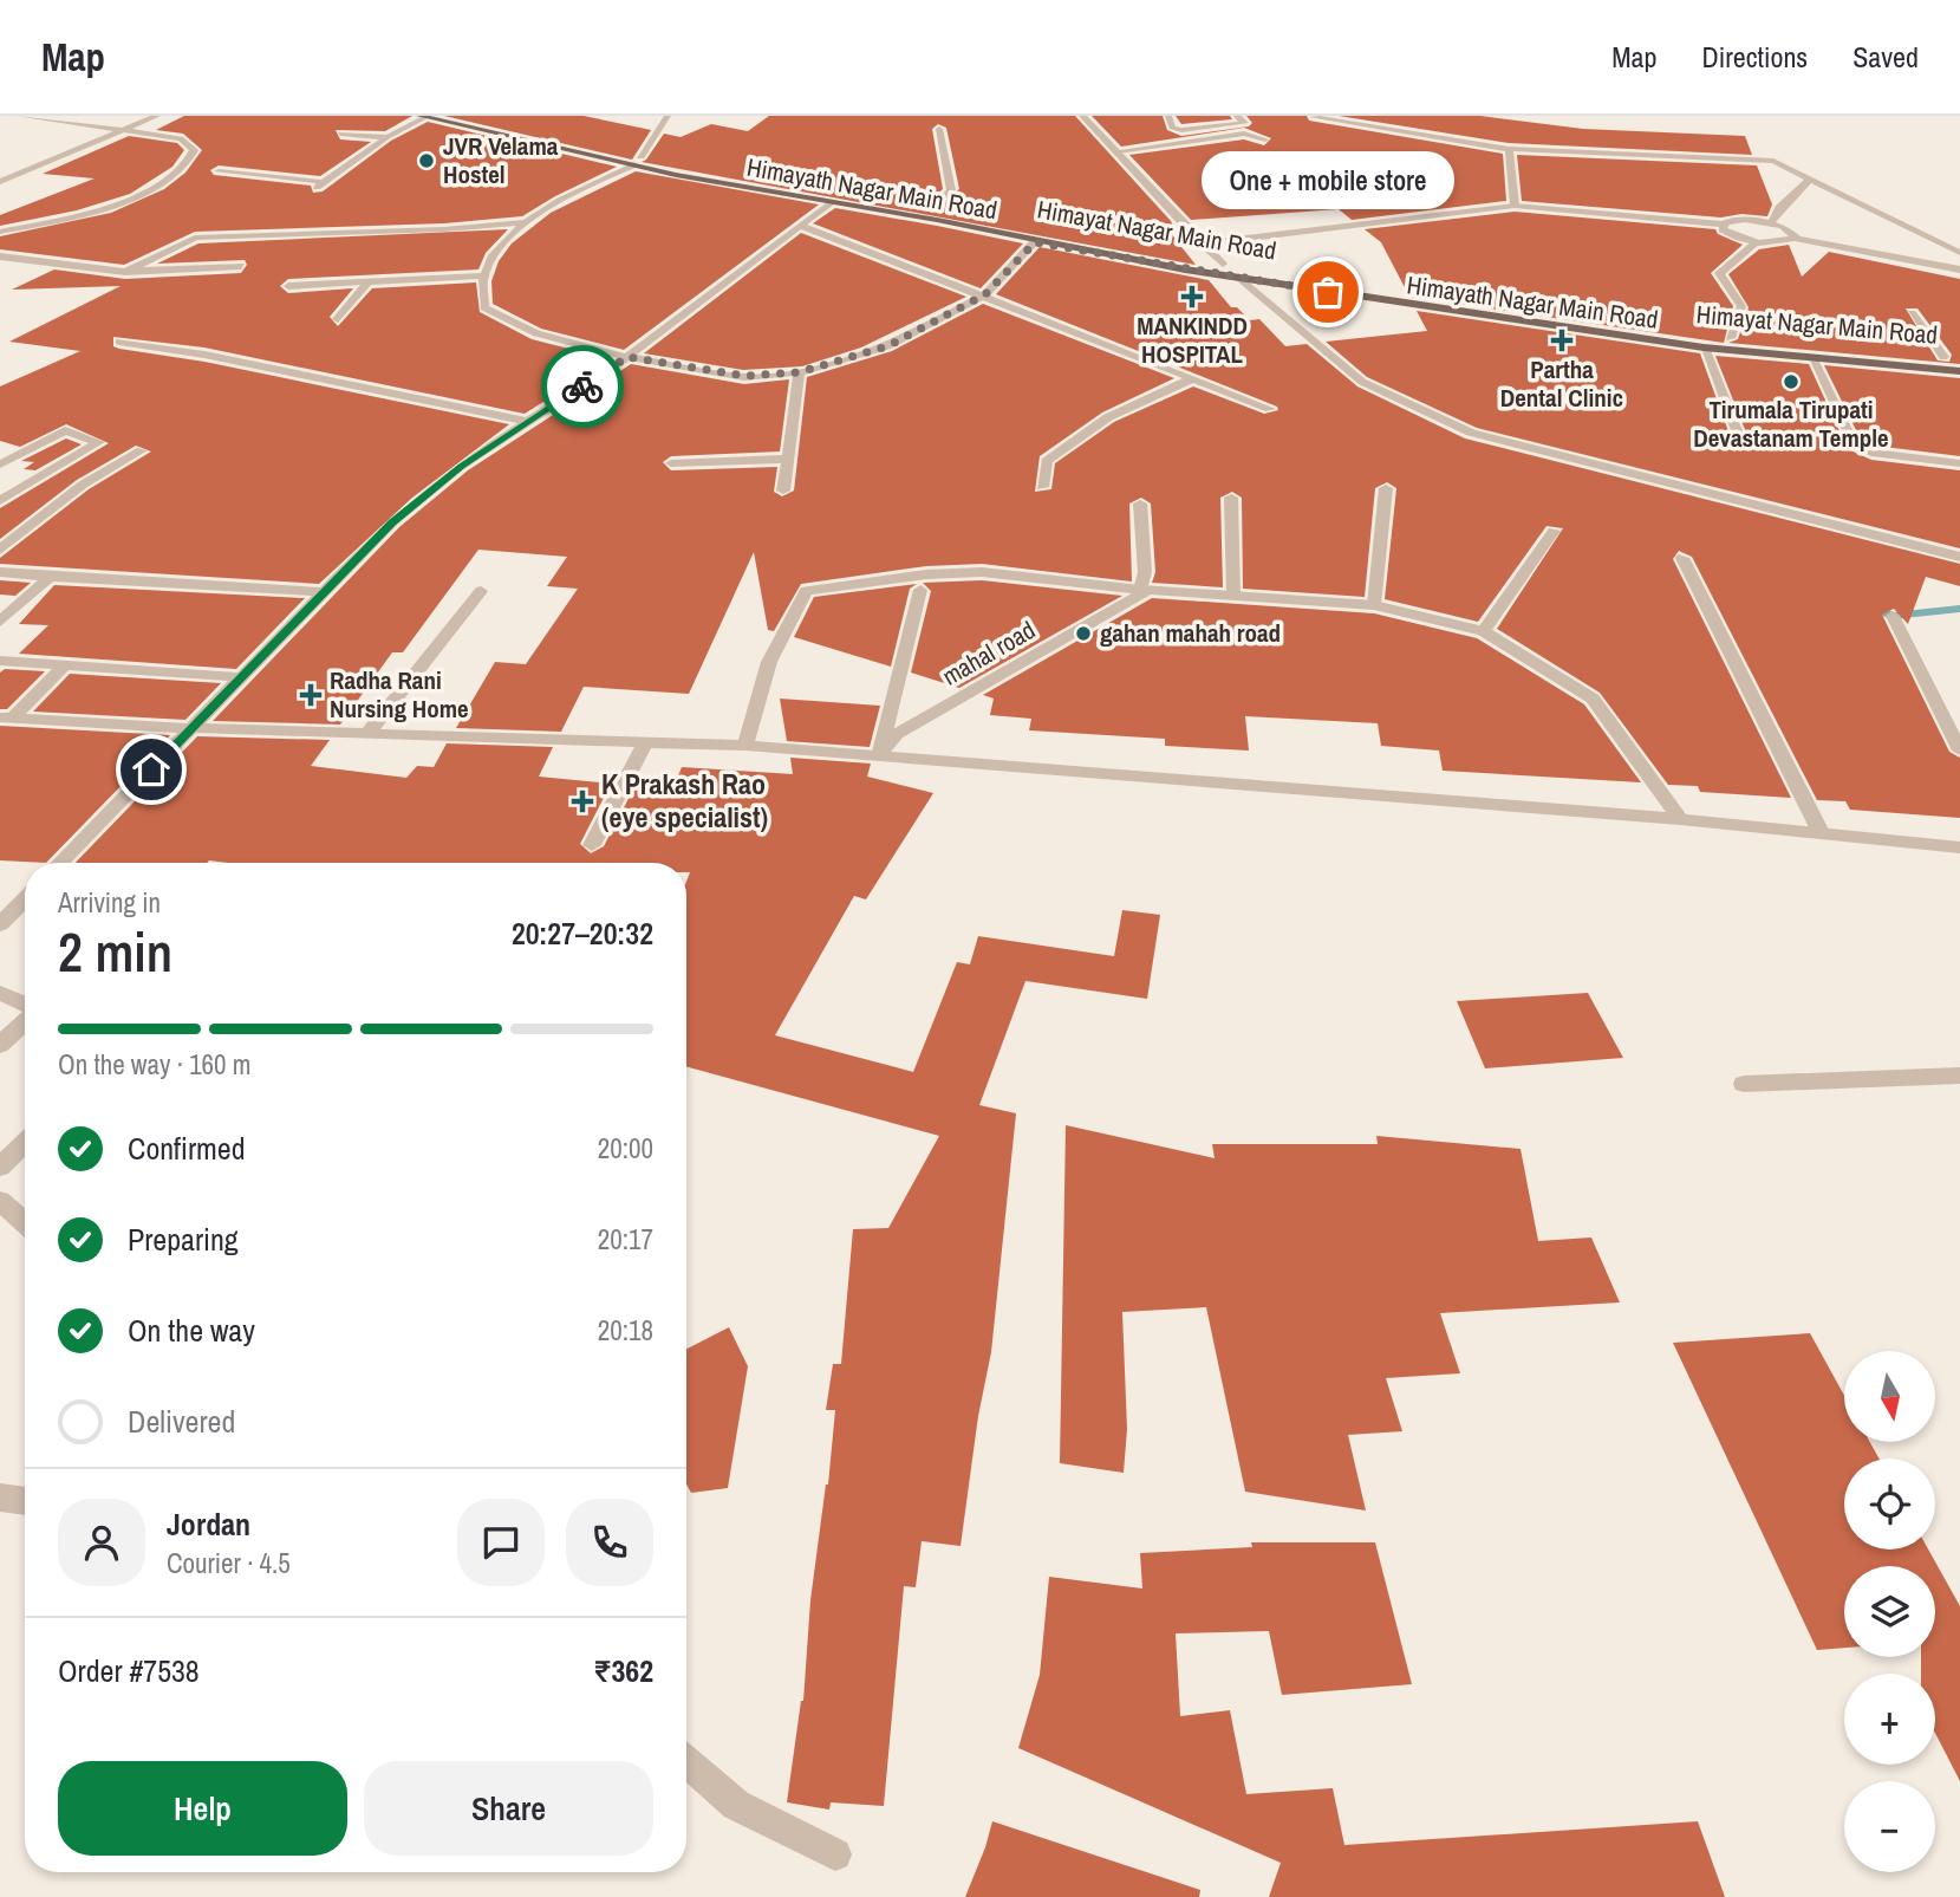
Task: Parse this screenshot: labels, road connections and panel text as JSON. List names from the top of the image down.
{
  "streets": {
    "main road": ["Himayath Nagar Main Road", "Himayat Nagar Main Road"],
    "street": ["mahal road"]
  },
  "crossings": [
    ["Himayath Nagar Main Road", "Himayat Nagar Main Road"]
  ],
  "places": {
    "other": [
      "JVR Velama Hostel",
      "One + mobile store",
      "Tirumala Tirupati Devastanam Temple",
      "gahan mahah road"
    ],
    "health": [
      "MANKINDD HOSPITAL",
      "Partha Dental Clinic",
      "Radha Rani Nursing Home",
      "K Prakash Rao (eye specialist)"
    ]
  },
  "north": "bottom",
  "page": {
    "header": "Map",
    "nav": ["Map", "Directions", "Saved"],
    "bubble": "One + mobile store",
    "heading": ["2 min", "Arriving in", "20:27–20:32"],
    "panel": [
      "Jordan",
      "Courier · 4.5",
      "Order #7538",
      "₹362"
    ],
    "bar": "On the way · 160 m",
    "list": [
      ["Confirmed", "20:00"],
      ["Preparing", "20:17"],
      ["On the way", "20:18"],
      "Delivered"
    ],
    "map_buttons": ["+", "−"],
    "buttons": ["Help", "Share"]
  }
}
